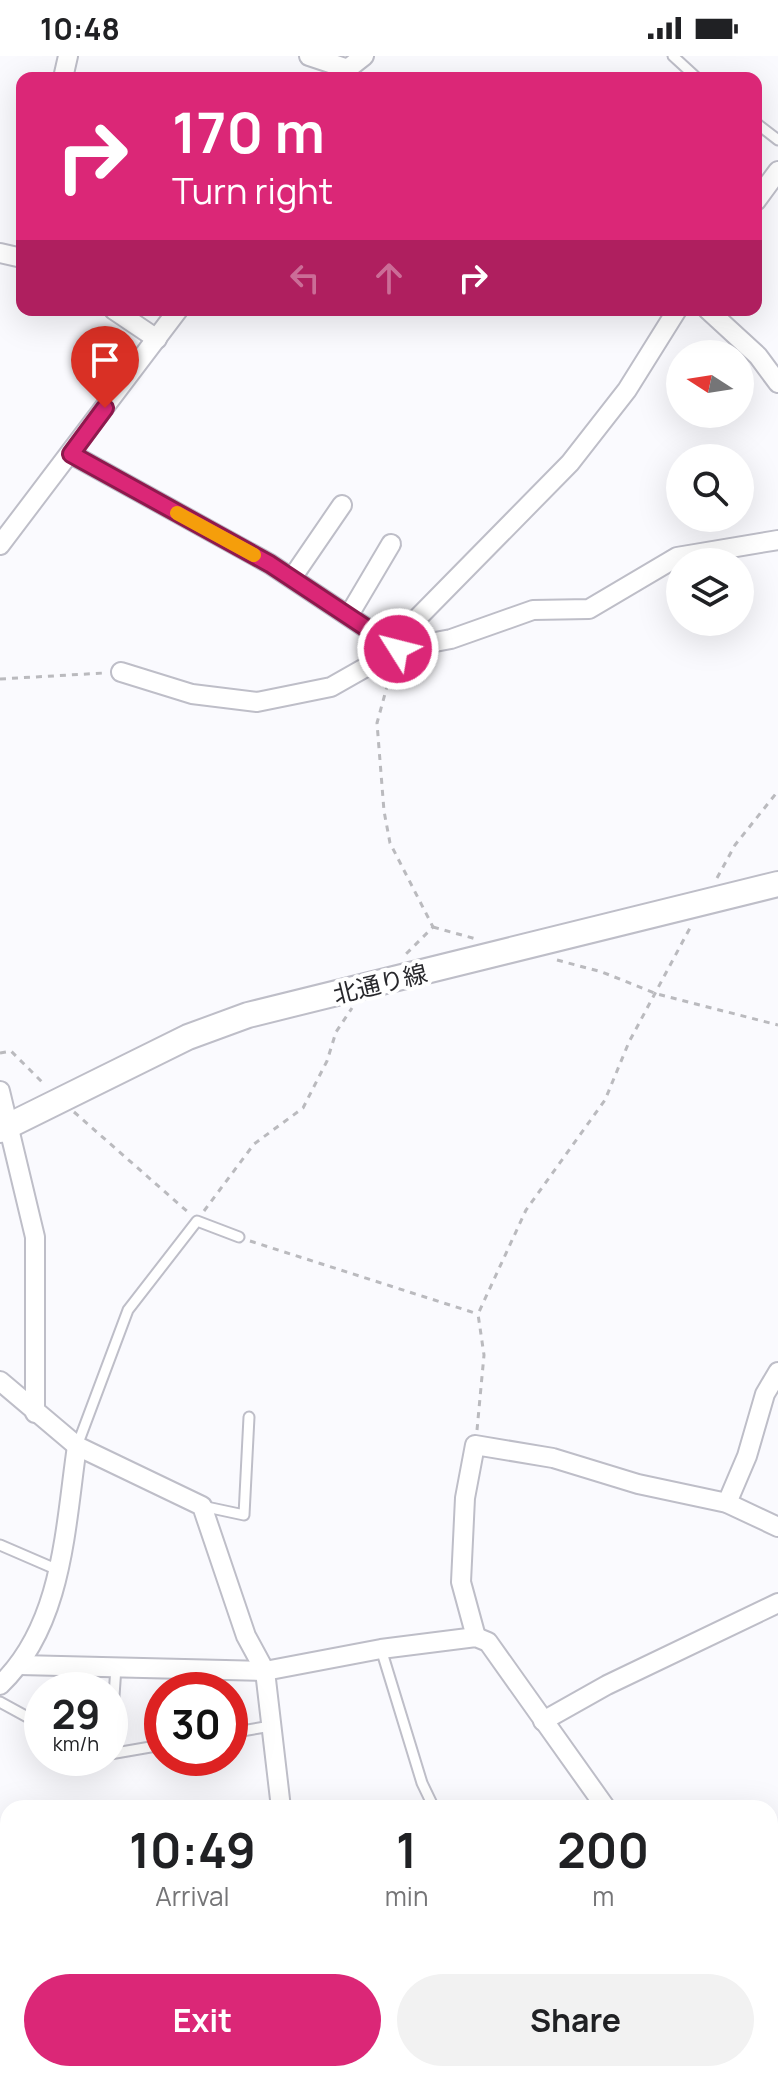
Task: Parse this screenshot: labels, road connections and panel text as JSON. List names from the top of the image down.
{
  "streets": {
    "street": ["北通り線"]
  },
  "north": "left",
  "page": {
    "status": "10:48",
    "turn": ["170 m", "Turn right"],
    "speed": "29 km/h",
    "limit": "30",
    "eta": [
      "10:49",
      "Arrival",
      "1",
      "min",
      "200",
      "m"
    ],
    "buttons": ["Exit", "Share"]
  }
}
